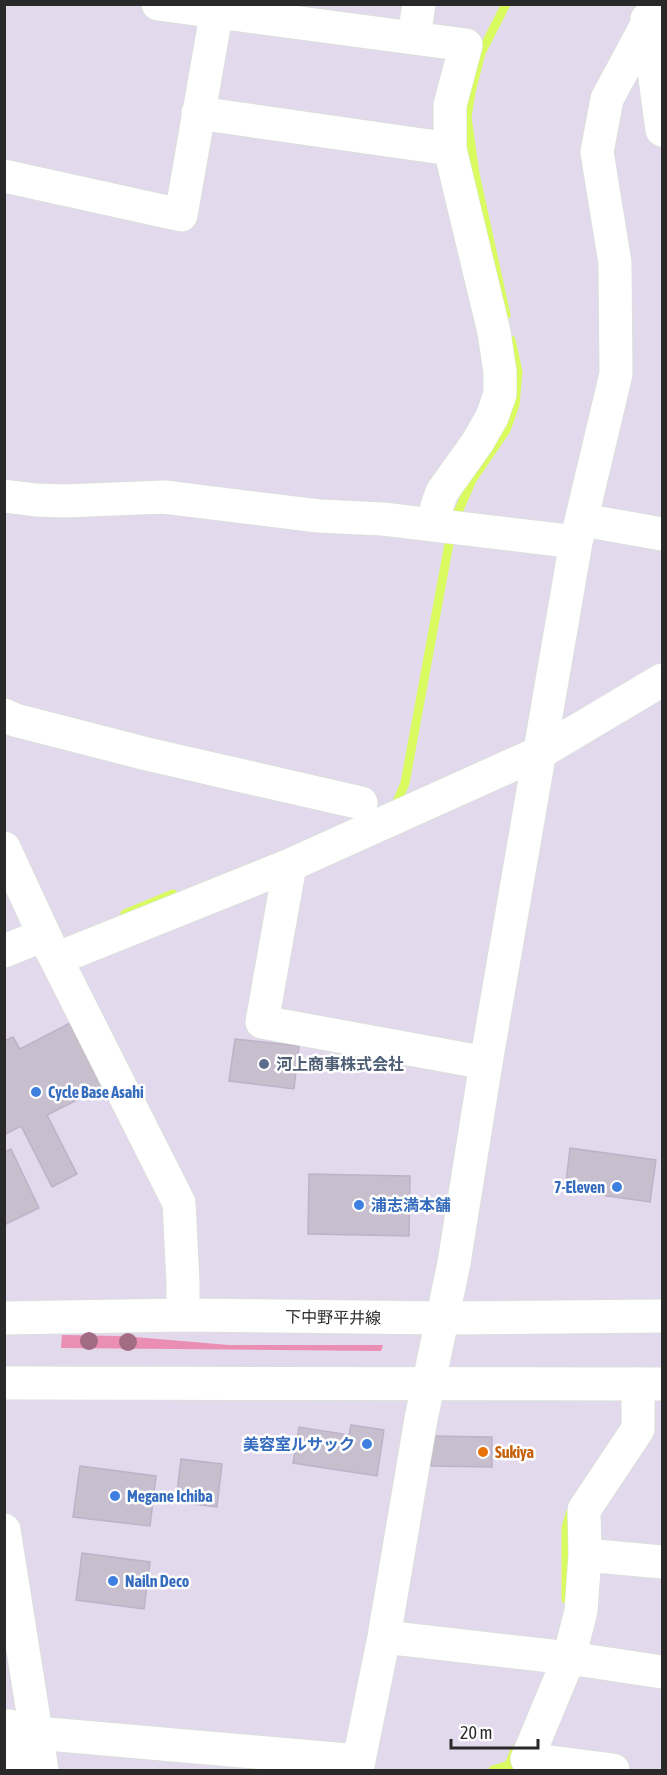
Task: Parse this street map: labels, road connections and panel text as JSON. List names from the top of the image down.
{
  "streets": {
    "street": ["下中野平井線"]
  },
  "places": [
    "河上商事株式会社",
    "Cycle Base Asahi",
    "7-Eleven",
    "浦志満本舗",
    "美容室ルサック",
    "Sukiya",
    "Megane Ichiba",
    "Nailn Deco"
  ],
  "scale_bar": "20 m"
}
